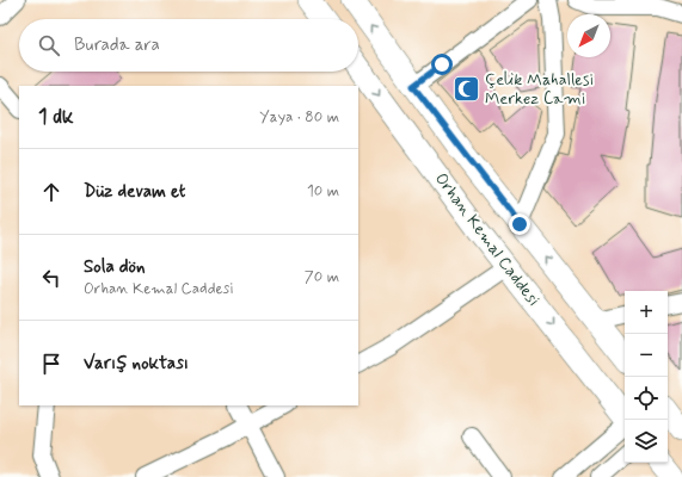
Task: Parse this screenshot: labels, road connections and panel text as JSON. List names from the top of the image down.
{
  "streets": {
    "main road": ["Orhan Kemal Caddesi"]
  },
  "places": {
    "mosque": ["Çelik Mahallesi Merkez Cami"]
  },
  "north": "bottom left",
  "page": {
    "search": "Burada ara",
    "heading": ["1 dk", "Yaya · 80 m"],
    "list": [
      ["Düz devam et", "10 m"],
      ["Sola dön", "Orhan Kemal Caddesi", "70 m"],
      "Varış noktası"
    ],
    "map_buttons": ["+", "−"]
  }
}
